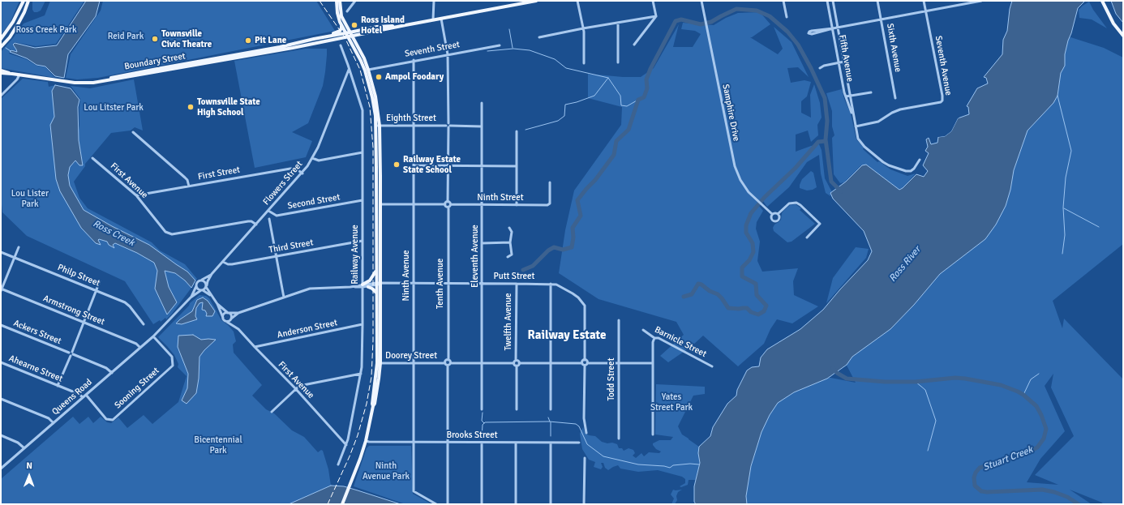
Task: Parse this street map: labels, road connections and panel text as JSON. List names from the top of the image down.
{
  "streets": {
    "main road": ["Boundary Street"],
    "street": [
      "Sixth Avenue",
      "Seventh Street",
      "Fifth Avenue",
      "Seventh Avenue",
      "Samphire Drive",
      "Eighth Street",
      "First Street",
      "First Avenue",
      "Flowers Street",
      "Ninth Street",
      "Second Street",
      "Third Street",
      "Railway Avenue",
      "Eleventh Avenue",
      "Philp Street",
      "Ninth Avenue",
      "Putt Street",
      "Tenth Avenue",
      "Armstrong Street",
      "Twelfth Avenue",
      "Anderson Street",
      "Ackers Street",
      "Barnicle Street",
      "Doorey Street",
      "Ahearne Street",
      "Todd Street",
      "Sooning Street",
      "Queens Road",
      "Brooks Street"
    ]
  },
  "crossings": [
    ["Seventh Street", "Ninth Avenue"],
    ["Fifth Avenue", "Seventh Avenue"],
    ["Eighth Street", "Eleventh Avenue"],
    ["Eighth Street", "Ninth Avenue"],
    ["First Street", "First Avenue"],
    ["First Street", "Flowers Street"],
    ["First Avenue", "Flowers Street"],
    ["First Avenue", "Railway Avenue"],
    ["First Avenue", "Anderson Street"],
    ["Flowers Street", "Second Street"],
    ["Flowers Street", "Third Street"],
    ["Flowers Street", "Railway Avenue"],
    ["Ninth Street", "Eleventh Avenue"],
    ["Ninth Street", "Tenth Avenue"],
    ["Second Street", "Railway Avenue"],
    ["Third Street", "Railway Avenue"],
    ["Railway Avenue", "Anderson Street"],
    ["Eleventh Avenue", "Putt Street"],
    ["Ninth Avenue", "Putt Street"],
    ["Ninth Avenue", "Doorey Street"],
    ["Ninth Avenue", "Brooks Street"],
    ["Putt Street", "Tenth Avenue"],
    ["Putt Street", "Twelfth Avenue"],
    ["Tenth Avenue", "Doorey Street"],
    ["Armstrong Street", "Queens Road"],
    ["Ackers Street", "Queens Road"],
    ["Ahearne Street", "Queens Road"],
    ["Sooning Street", "Queens Road"]
  ],
  "districts": ["Railway Estate"],
  "water": ["Ross Creek", "Ross River", "Stuart Creek"],
  "parks": [
    "Ross Creek Park",
    "Reid Park",
    "Lou Litster Park",
    "Lou Lister Park",
    "Yates Street Park",
    "Bicentennial Park",
    "Ninth Avenue Park"
  ],
  "places": [
    "Ross Island Hotel",
    "Townsville Civic Theatre",
    "Pit Lane",
    "Ampol Foodary",
    "Townsville State High School",
    "Railway Estate State School"
  ],
  "north": "top"
}
